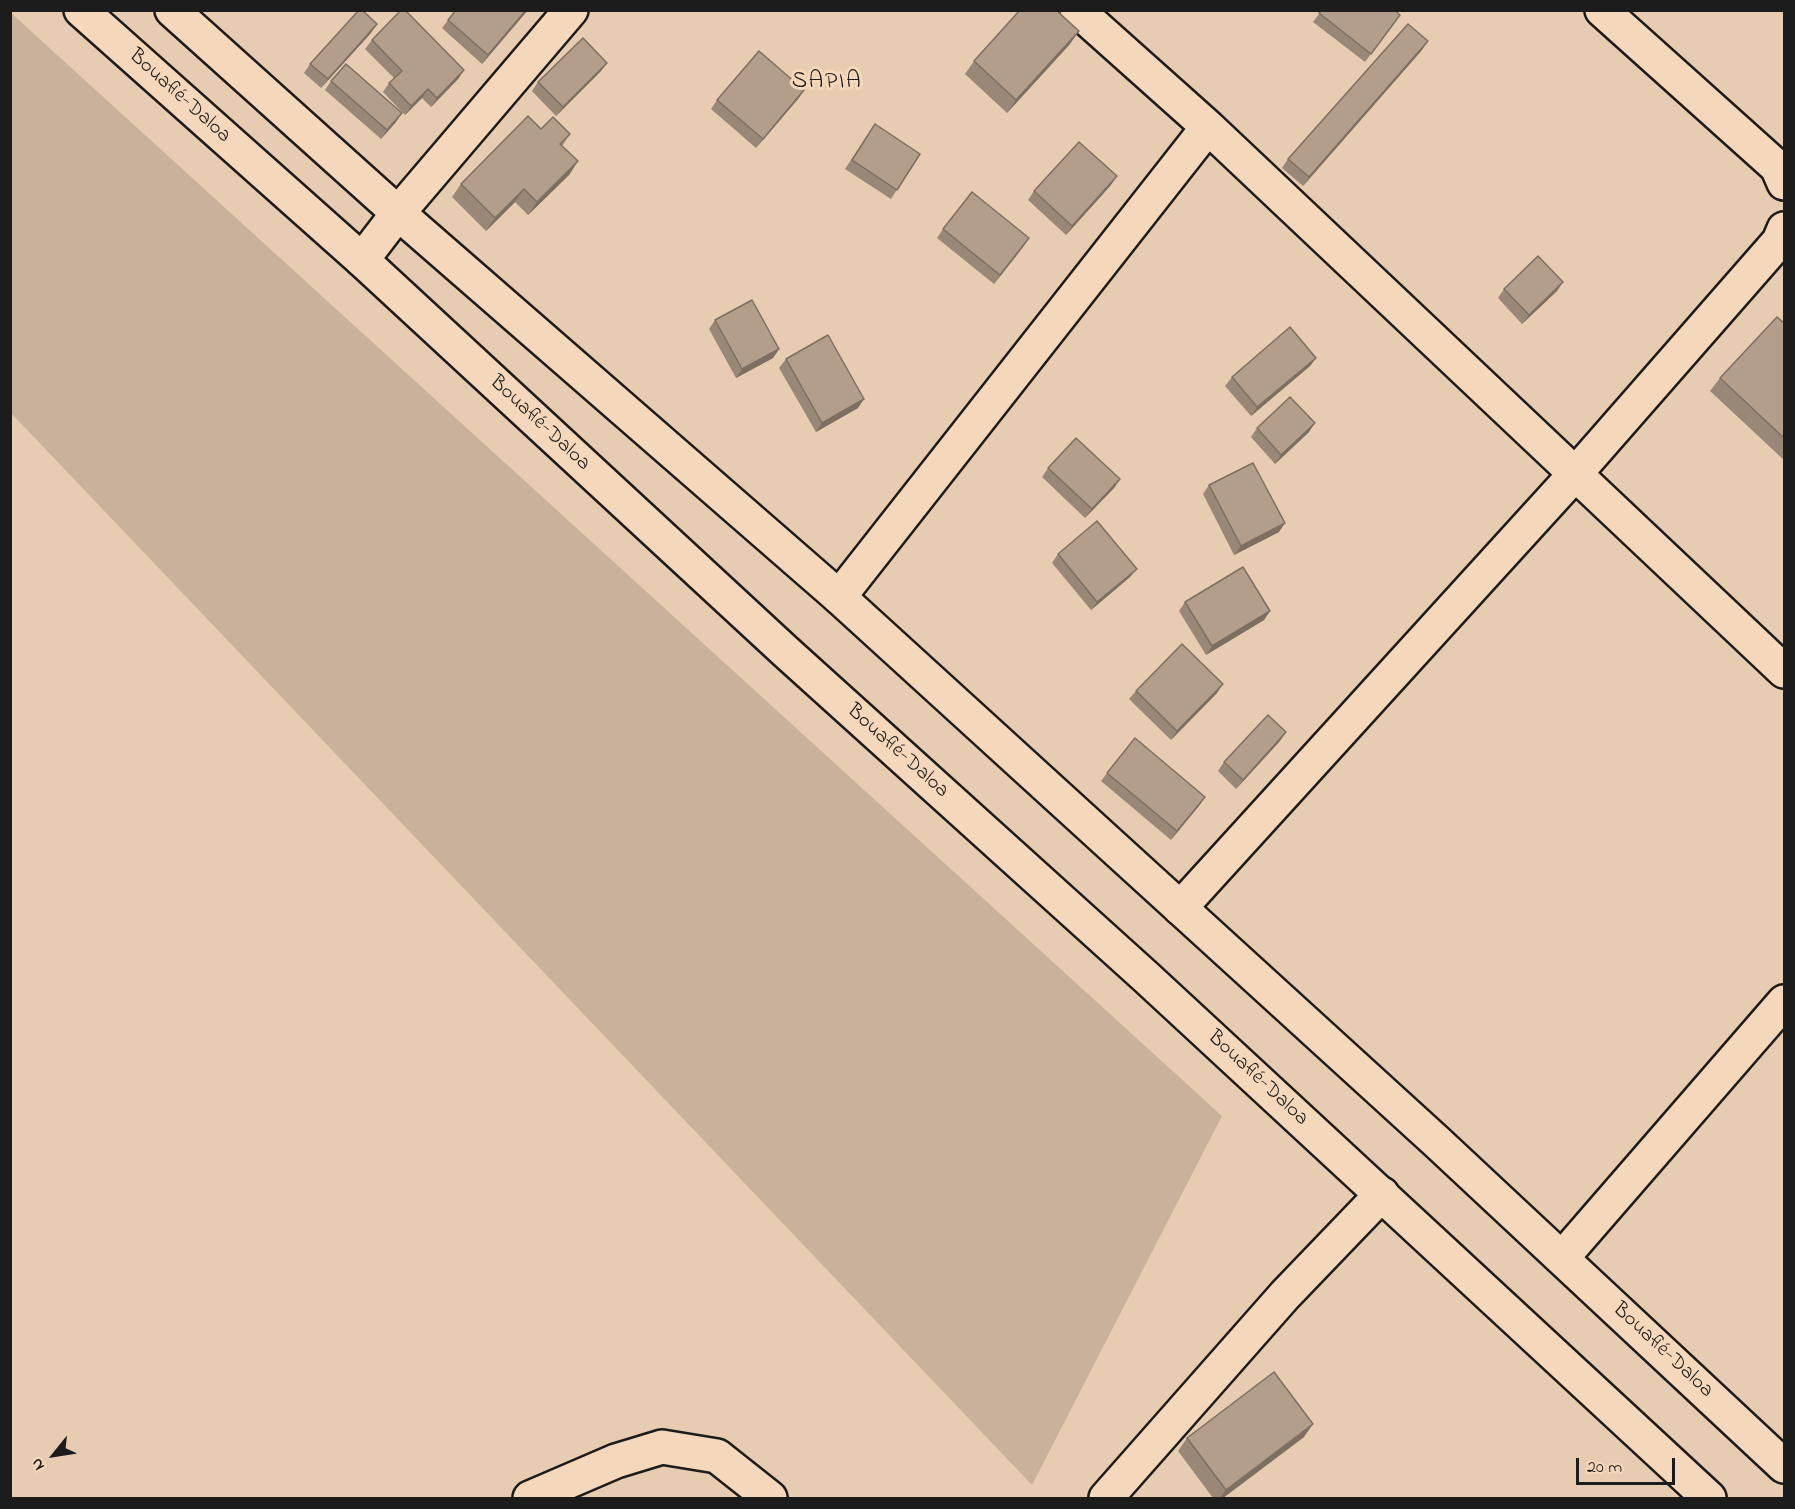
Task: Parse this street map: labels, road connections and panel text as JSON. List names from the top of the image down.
{
  "streets": {
    "main road": ["Bouaflé-Daloa"]
  },
  "districts": ["SAPIA"],
  "scale_bar": "20 m",
  "north": "bottom left"
}
